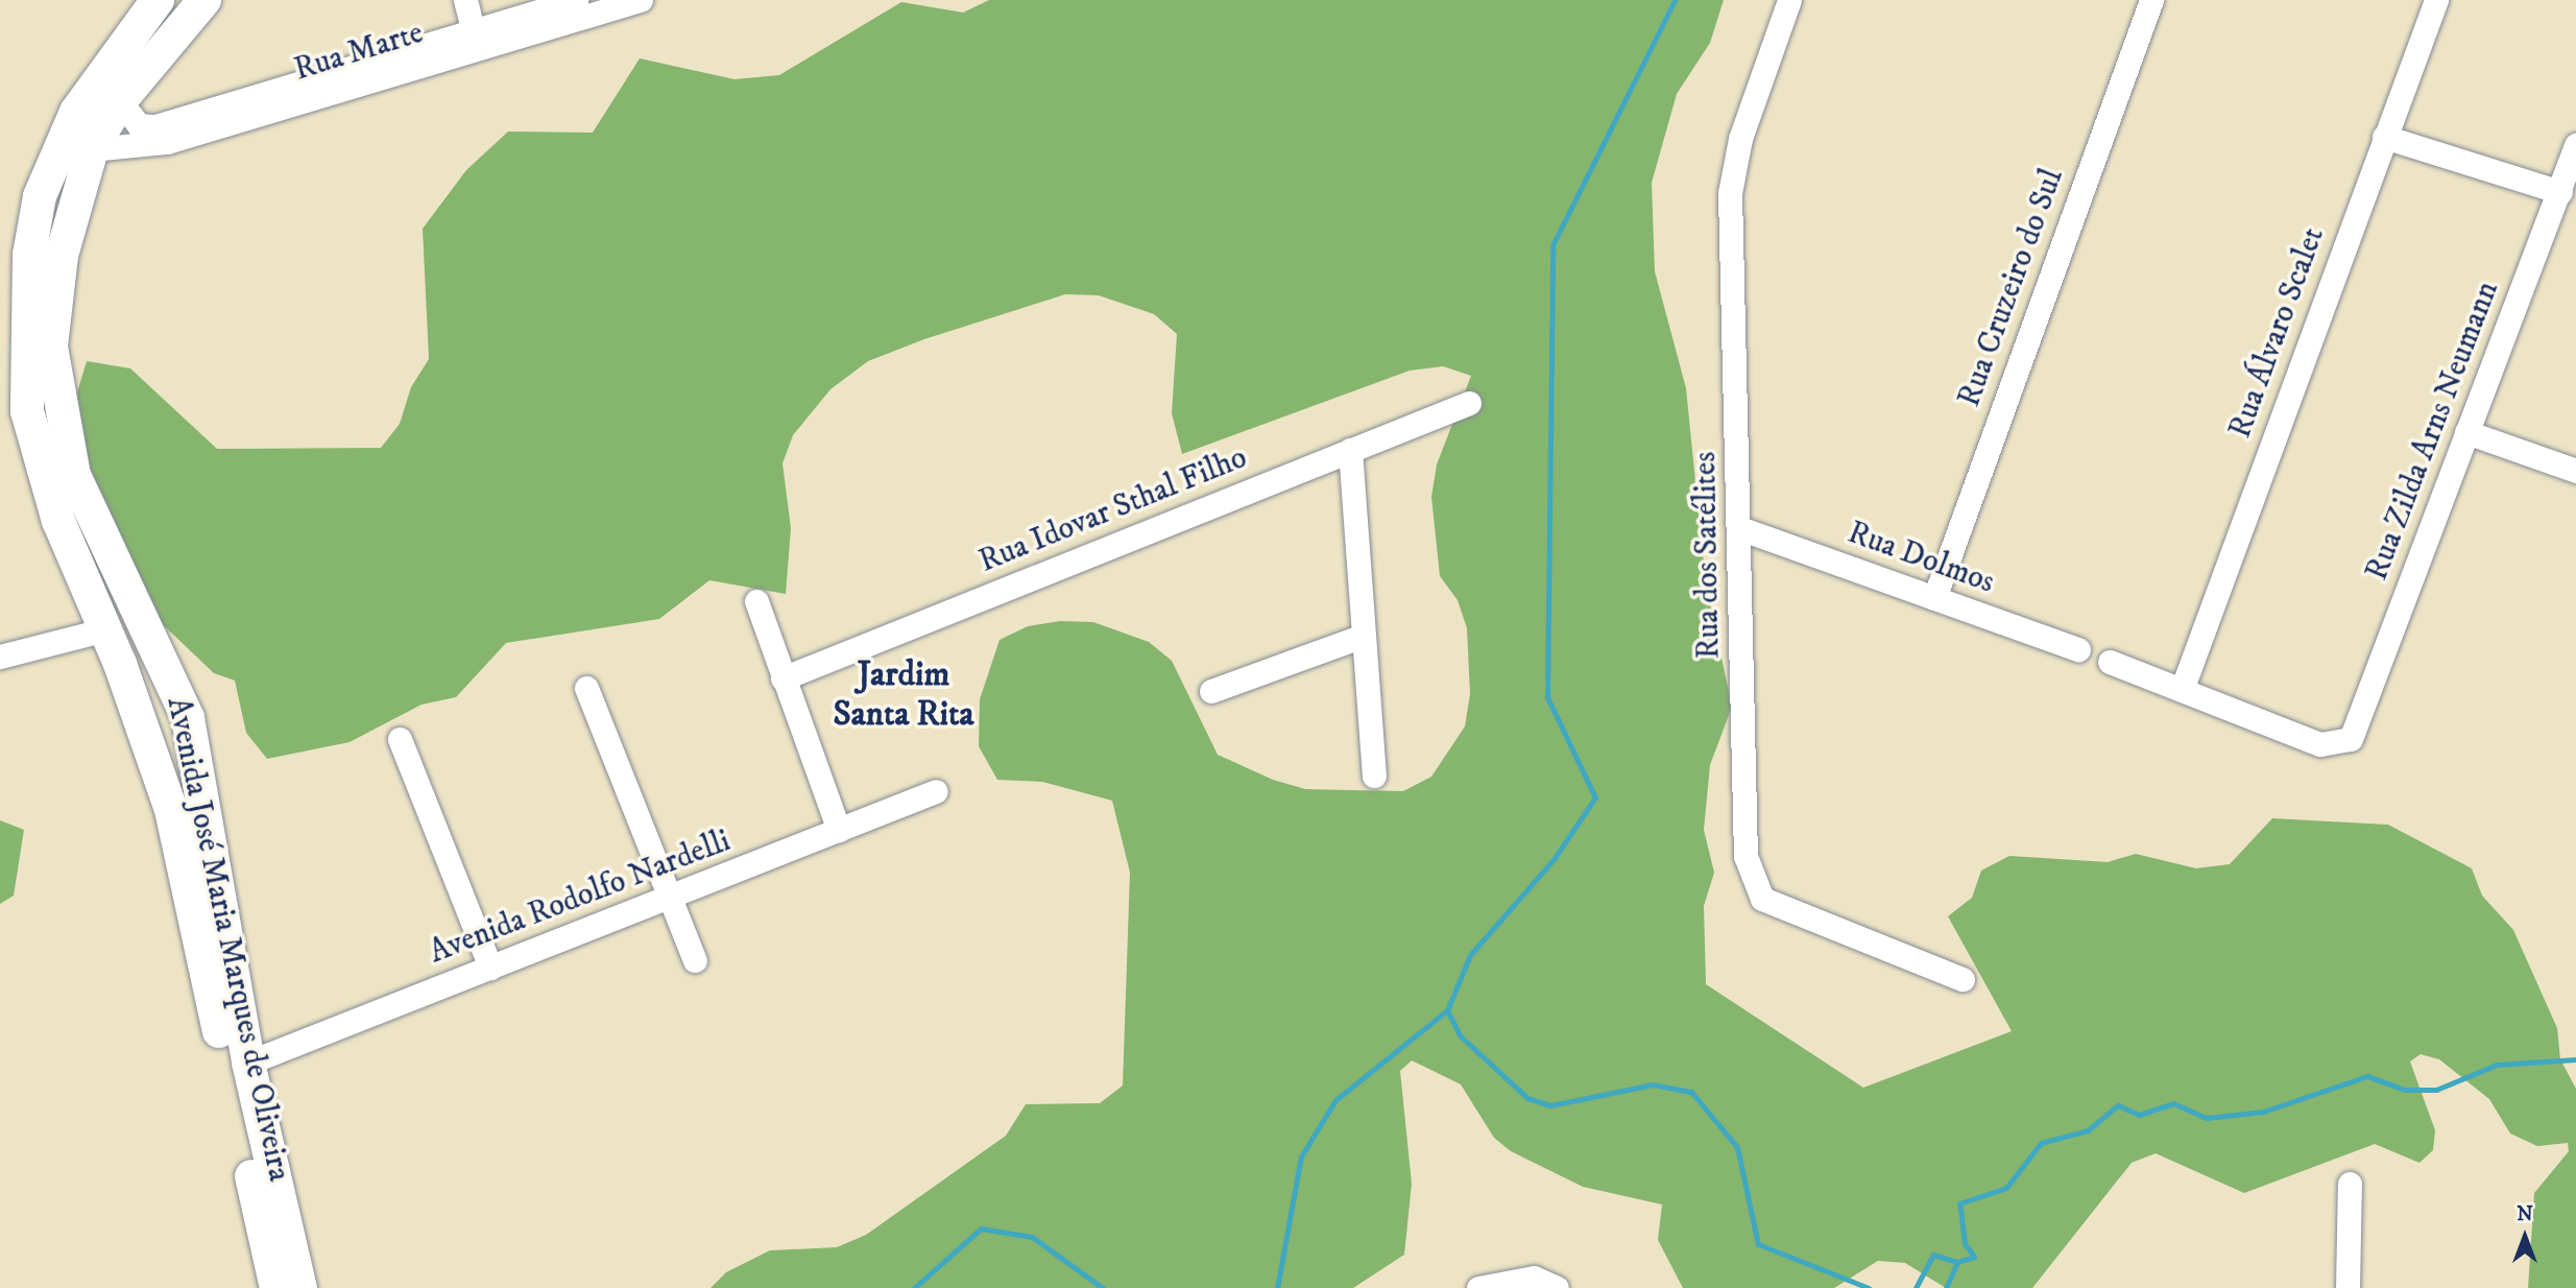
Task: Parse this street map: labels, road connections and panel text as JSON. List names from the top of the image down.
{
  "streets": {
    "main road": ["Avenida José Maria Marques de Oliveira"],
    "street": [
      "Rua Marte",
      "Rua Cruzeiro do Sul",
      "Rua Álvaro Scalet",
      "Rua Zilda Arns Neumann",
      "Rua Idovar Sthal Filho",
      "Rua dos Satélites",
      "Rua Dolmos",
      "Avenida Rodolfo Nardelli"
    ]
  },
  "crossings": [
    ["Rua Marte", "Avenida José Maria Marques de Oliveira"],
    ["Rua Cruzeiro do Sul", "Rua Dolmos"],
    ["Rua Álvaro Scalet", "Rua Zilda Arns Neumann"],
    ["Rua dos Satélites", "Rua Dolmos"],
    ["Avenida Rodolfo Nardelli", "Avenida José Maria Marques de Oliveira"]
  ],
  "districts": ["Jardim Santa Rita"],
  "north": "top"
}
